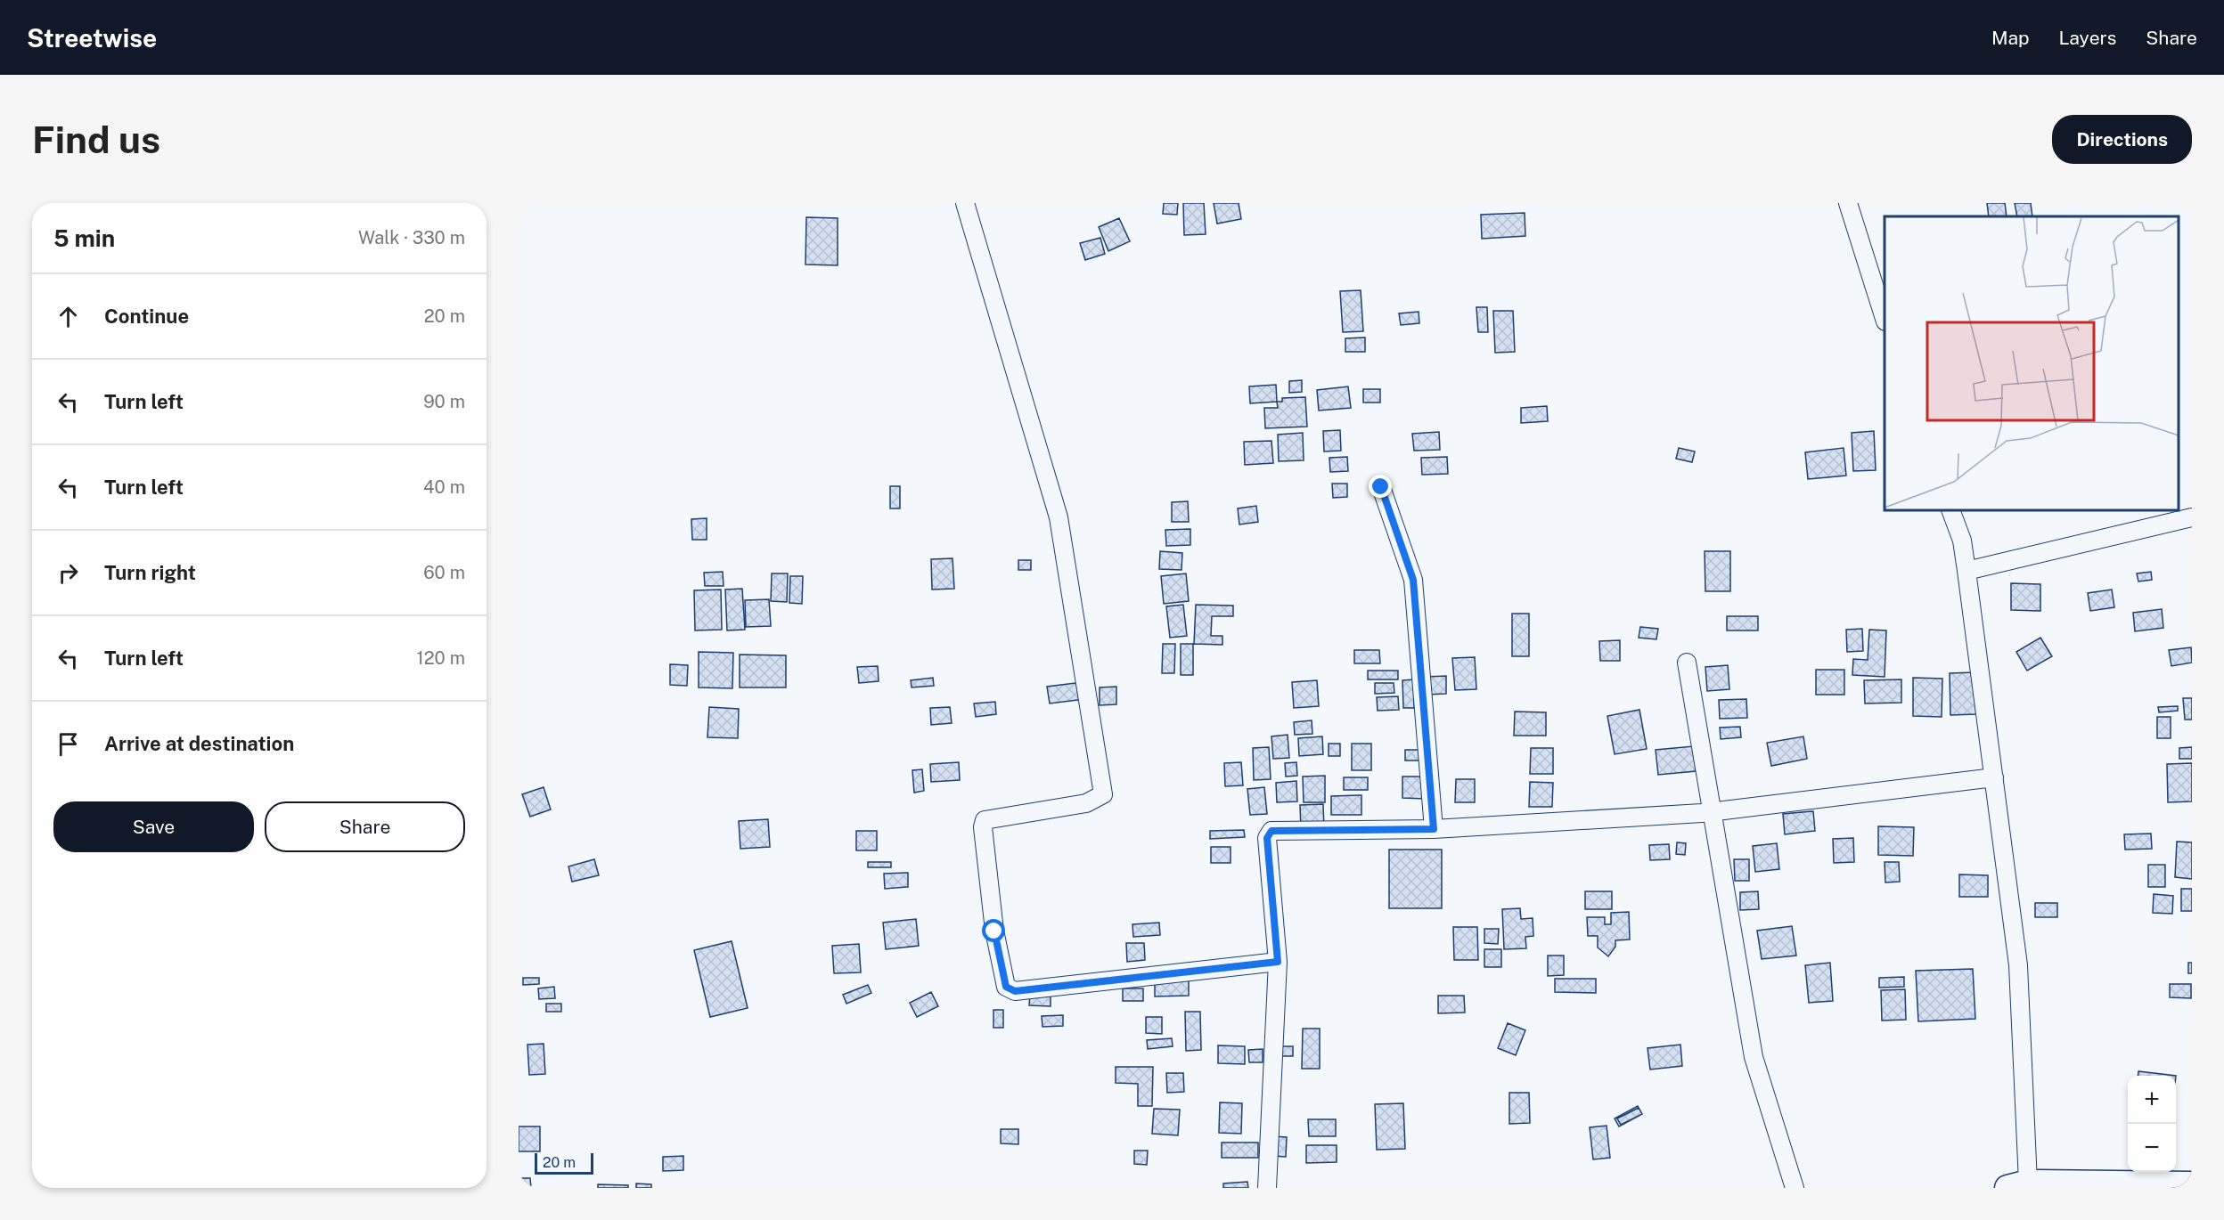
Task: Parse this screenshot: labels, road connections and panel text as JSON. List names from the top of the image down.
{
  "scale_bar": "20 m",
  "page": {
    "header": "Streetwise",
    "nav": ["Map", "Layers", "Share"],
    "buttons": [
      "Directions",
      ["Save", "Share"]
    ],
    "title": "Find us",
    "heading": ["5 min", "Walk · 330 m"],
    "list": [
      ["Continue", "20 m"],
      ["Turn left", "90 m"],
      ["Turn left", "40 m"],
      ["Turn right", "60 m"],
      ["Turn left", "120 m"],
      "Arrive at destination"
    ],
    "map_buttons": ["+", "−"],
    "scale": "20 m"
  }
}
